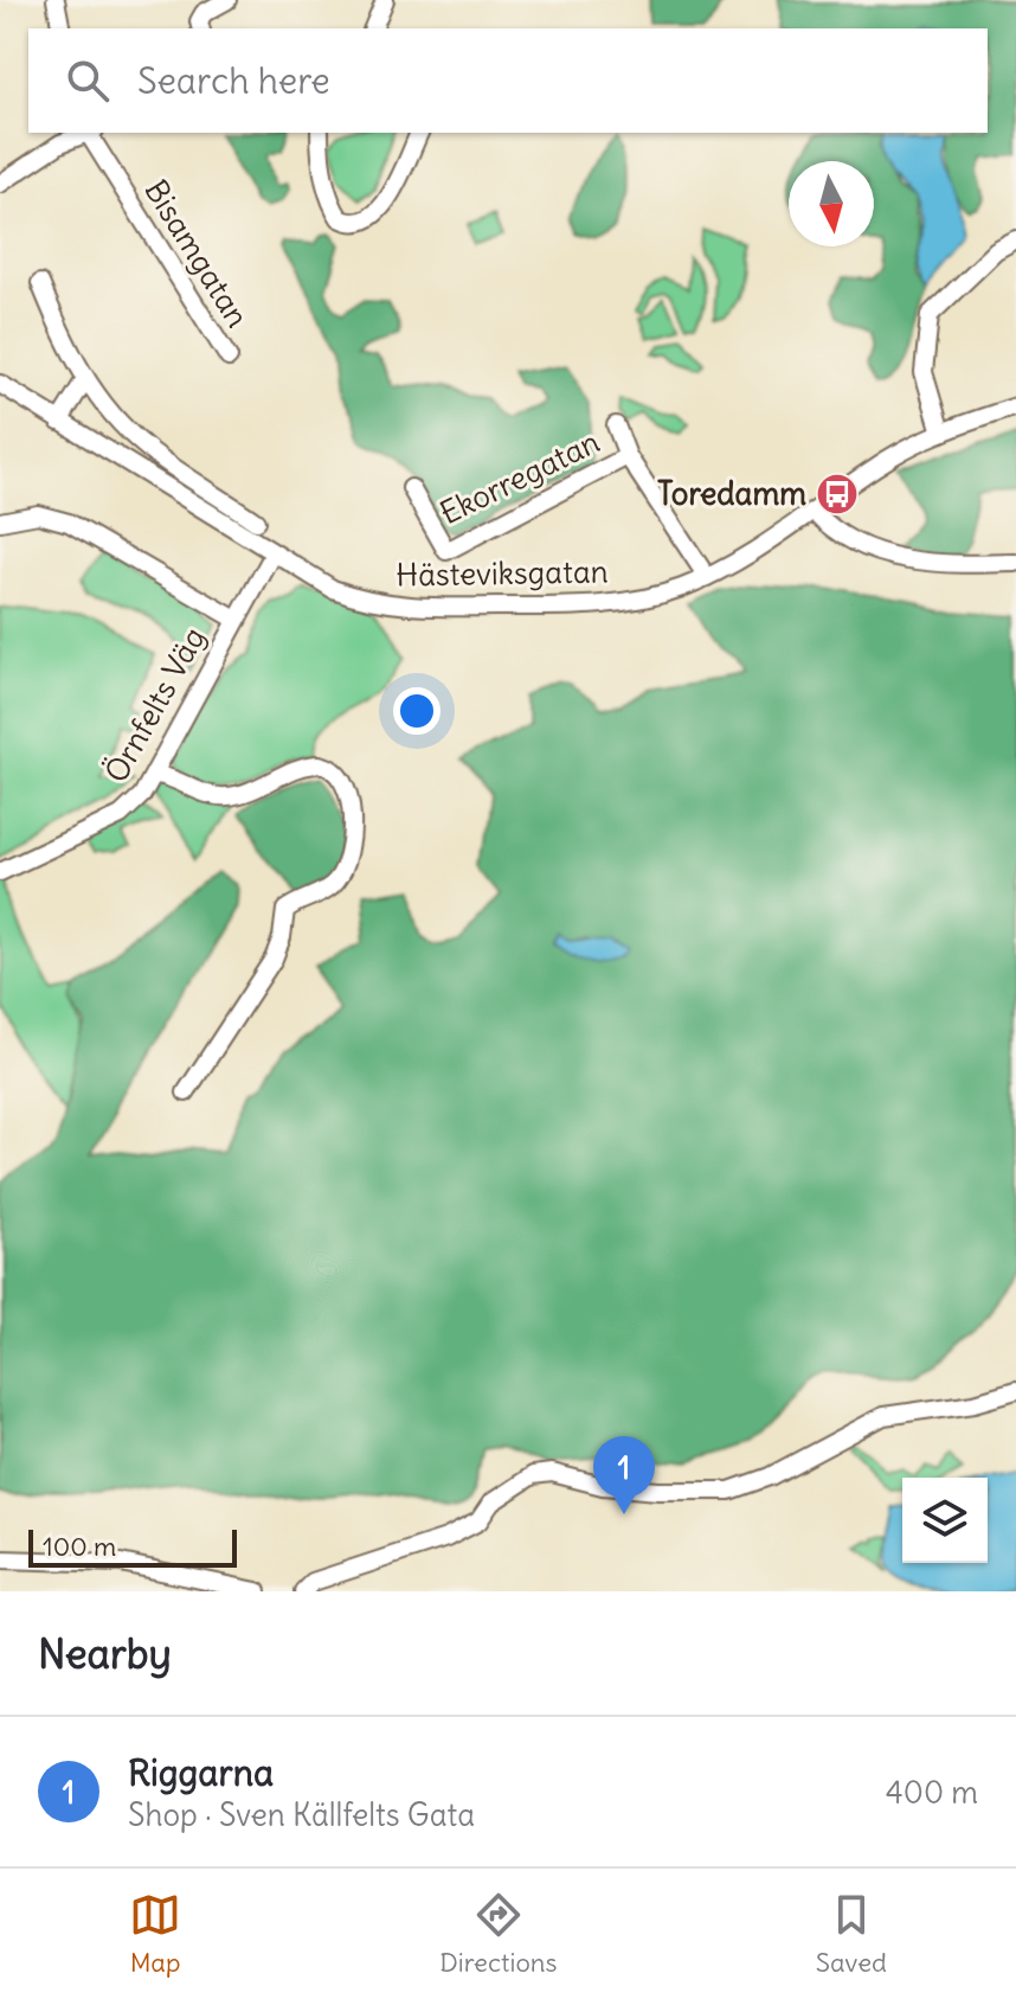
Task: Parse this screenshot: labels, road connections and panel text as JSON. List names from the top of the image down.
{
  "streets": {
    "street": [
      "Bisamgatan",
      "Ekorregatan",
      "Hästeviksgatan",
      "Örnfelts Väg"
    ]
  },
  "crossings": [
    ["Ekorregatan", "Hästeviksgatan"],
    ["Hästeviksgatan", "Örnfelts Väg"]
  ],
  "places": {
    "bus stop": ["Toredamm"]
  },
  "scale_bar": "100 m",
  "north": "bottom",
  "page": {
    "search": "Search here",
    "pins": "1",
    "scale": "100 m",
    "heading": "Nearby",
    "list": [
      {
        "mark": "1",
        "name": "Riggarna",
        "note": "Shop · Sven Källfelts Gata",
        "value": "400 m"
      }
    ],
    "nav": ["Map", "Directions", "Saved"]
  }
}
